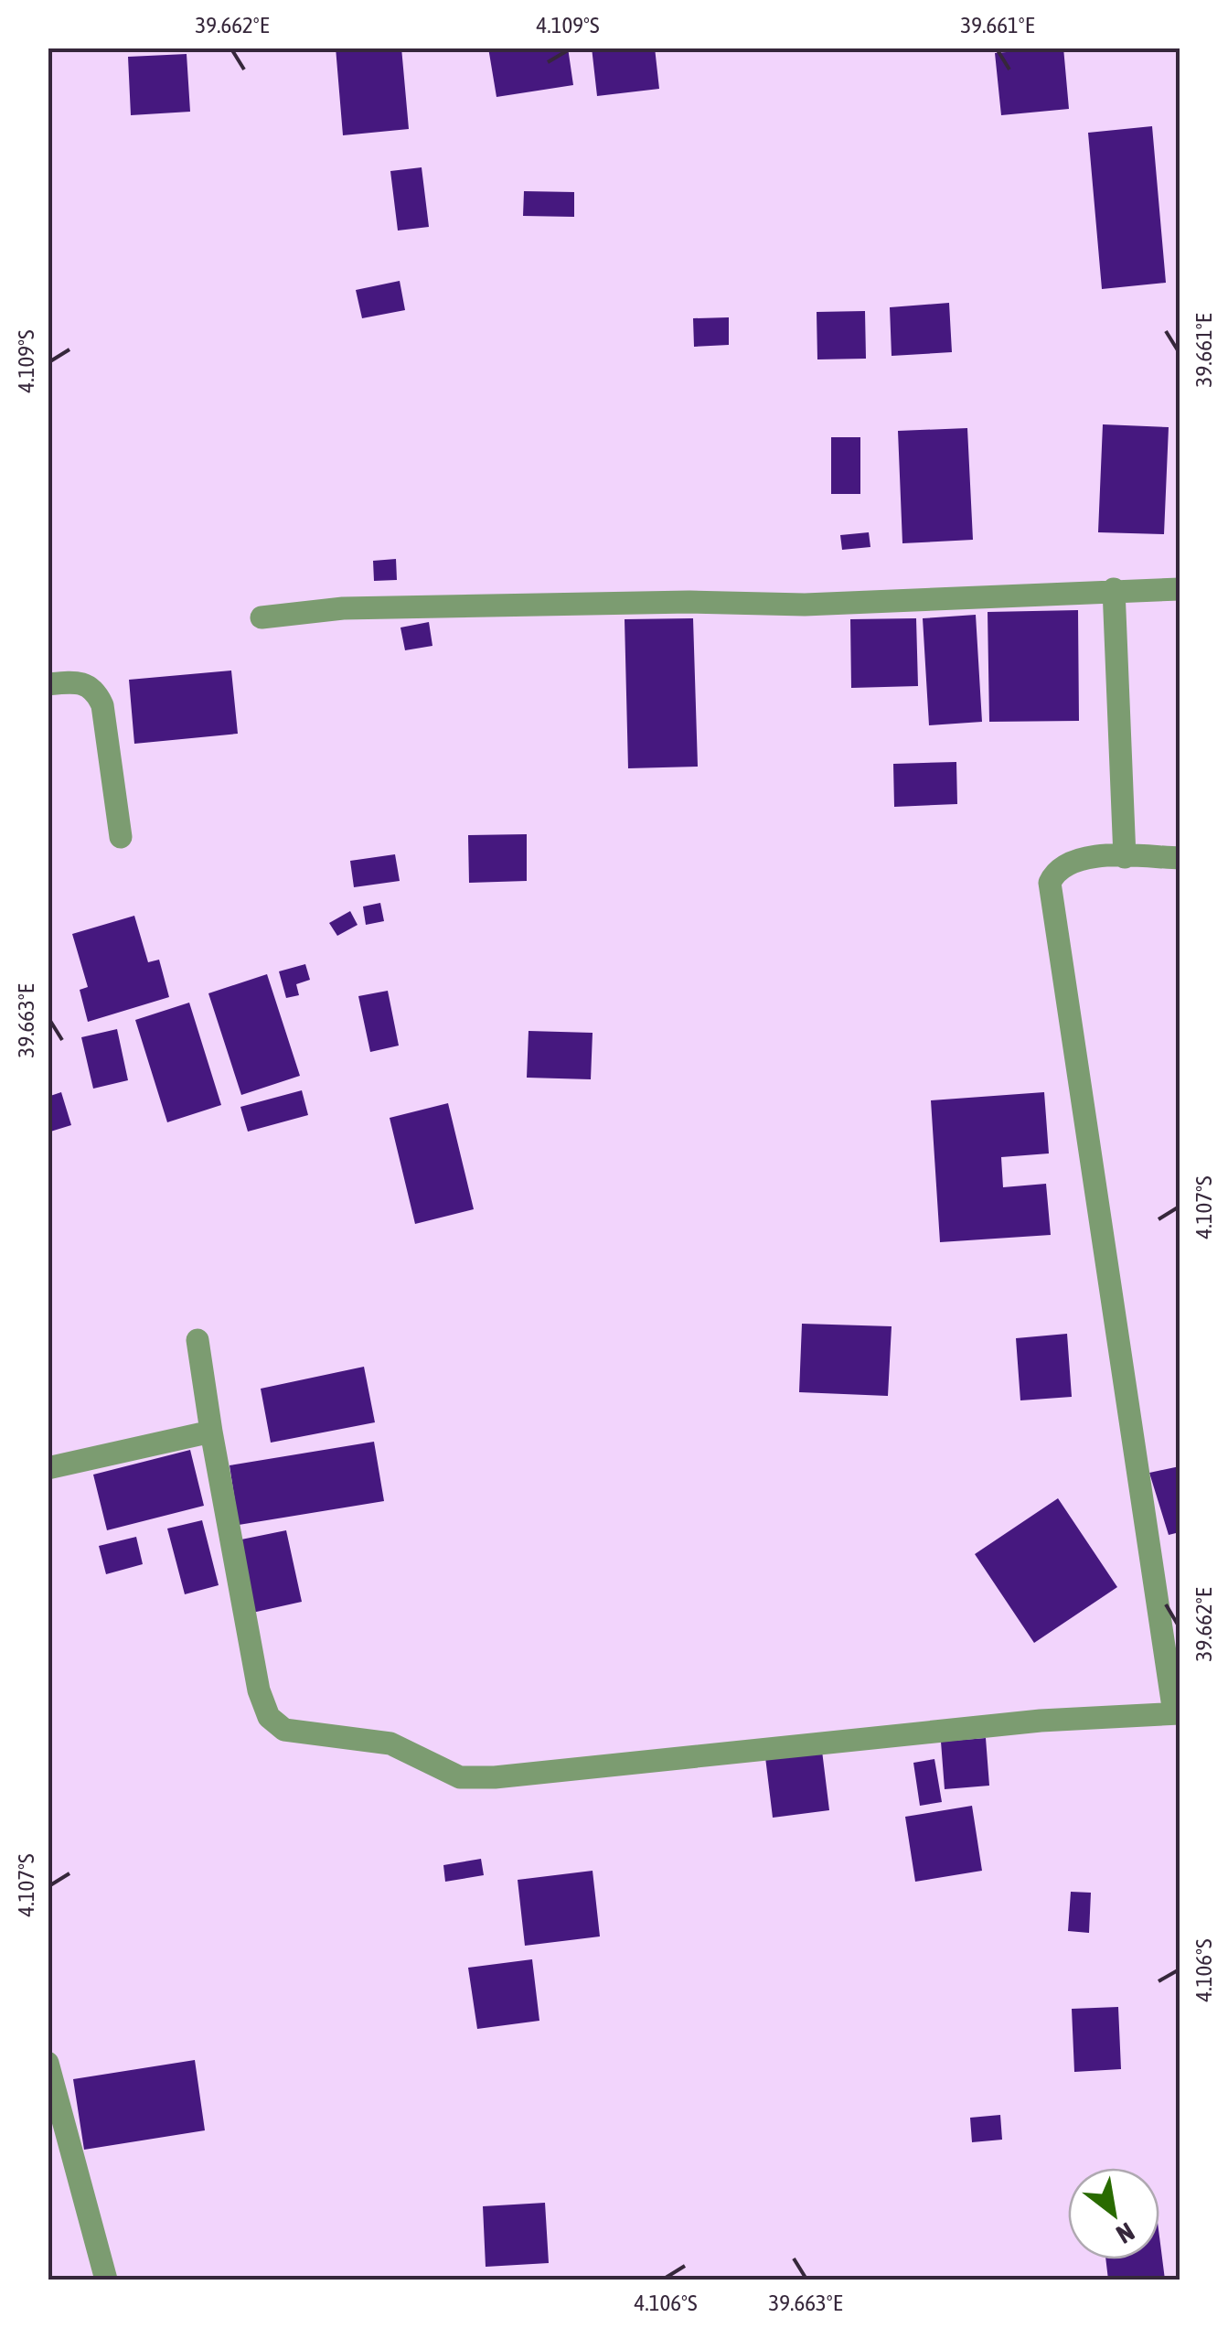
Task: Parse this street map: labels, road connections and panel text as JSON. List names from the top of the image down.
{
  "north": "bottom right",
  "coordinates": [
    "39.662°E",
    "4.109°S",
    "39.661°E",
    "39.663°E",
    "4.107°S",
    "4.106°S"
  ]
}
